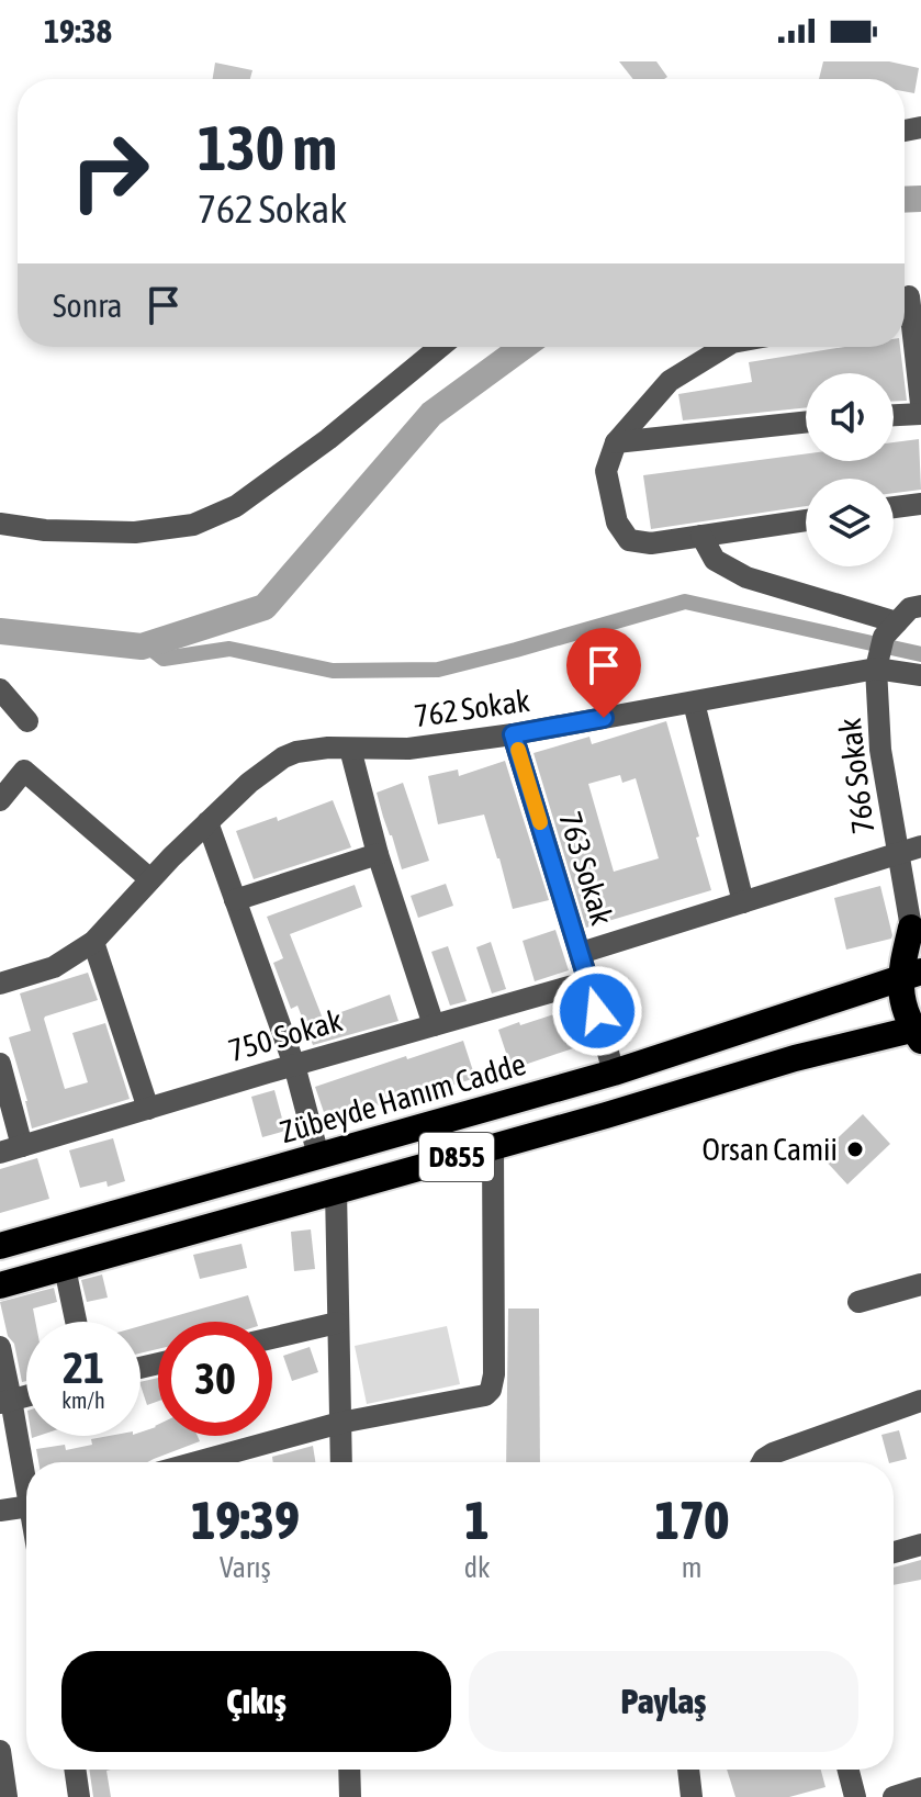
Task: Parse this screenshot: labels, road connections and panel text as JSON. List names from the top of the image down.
{
  "streets": {
    "highway": ["Zübeyde Hanım Cadde", "D855"],
    "street": [
      "762 Sokak",
      "766 Sokak",
      "763 Sokak",
      "750 Sokak"
    ]
  },
  "crossings": [
    ["762 Sokak", "766 Sokak"],
    ["762 Sokak", "763 Sokak"],
    ["763 Sokak", "750 Sokak"],
    ["763 Sokak", "Zübeyde Hanım Cadde"],
    ["Zübeyde Hanım Cadde", "D855"]
  ],
  "places": ["Orsan Camii"],
  "page": {
    "status": "19:38",
    "turn": ["130 m", "762 Sokak"],
    "then": "Sonra",
    "speed": "21 km/h",
    "limit": "30",
    "eta": [
      "19:39",
      "Varış",
      "1",
      "dk",
      "170",
      "m"
    ],
    "buttons": ["Çıkış", "Paylaş"]
  }
}
